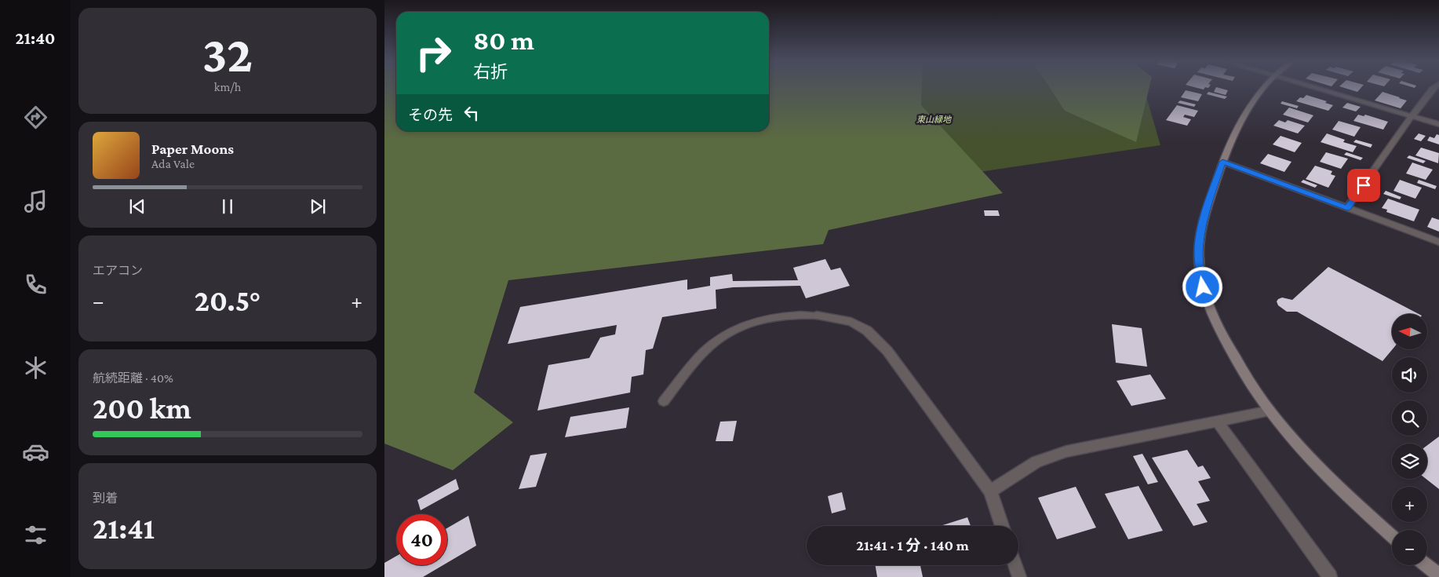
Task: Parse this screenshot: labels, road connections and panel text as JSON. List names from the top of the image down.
{
  "parks": ["東山緑地"],
  "north": "left",
  "page": {
    "tabs": "21:40",
    "tile": [
      ["32", "km/h"],
      "エアコン",
      ["航続距離 · 40%", "200 km"],
      ["到着", "21:41"]
    ],
    "turn": ["80 m", "右折"],
    "then": "その先",
    "song": ["Paper Moons", "Ada Vale"],
    "heat": ["−", "20.5°", "+"],
    "map_buttons": ["+", "−"],
    "limit": "40",
    "trip": "21:41 · 1 分 · 140 m"
  }
}
